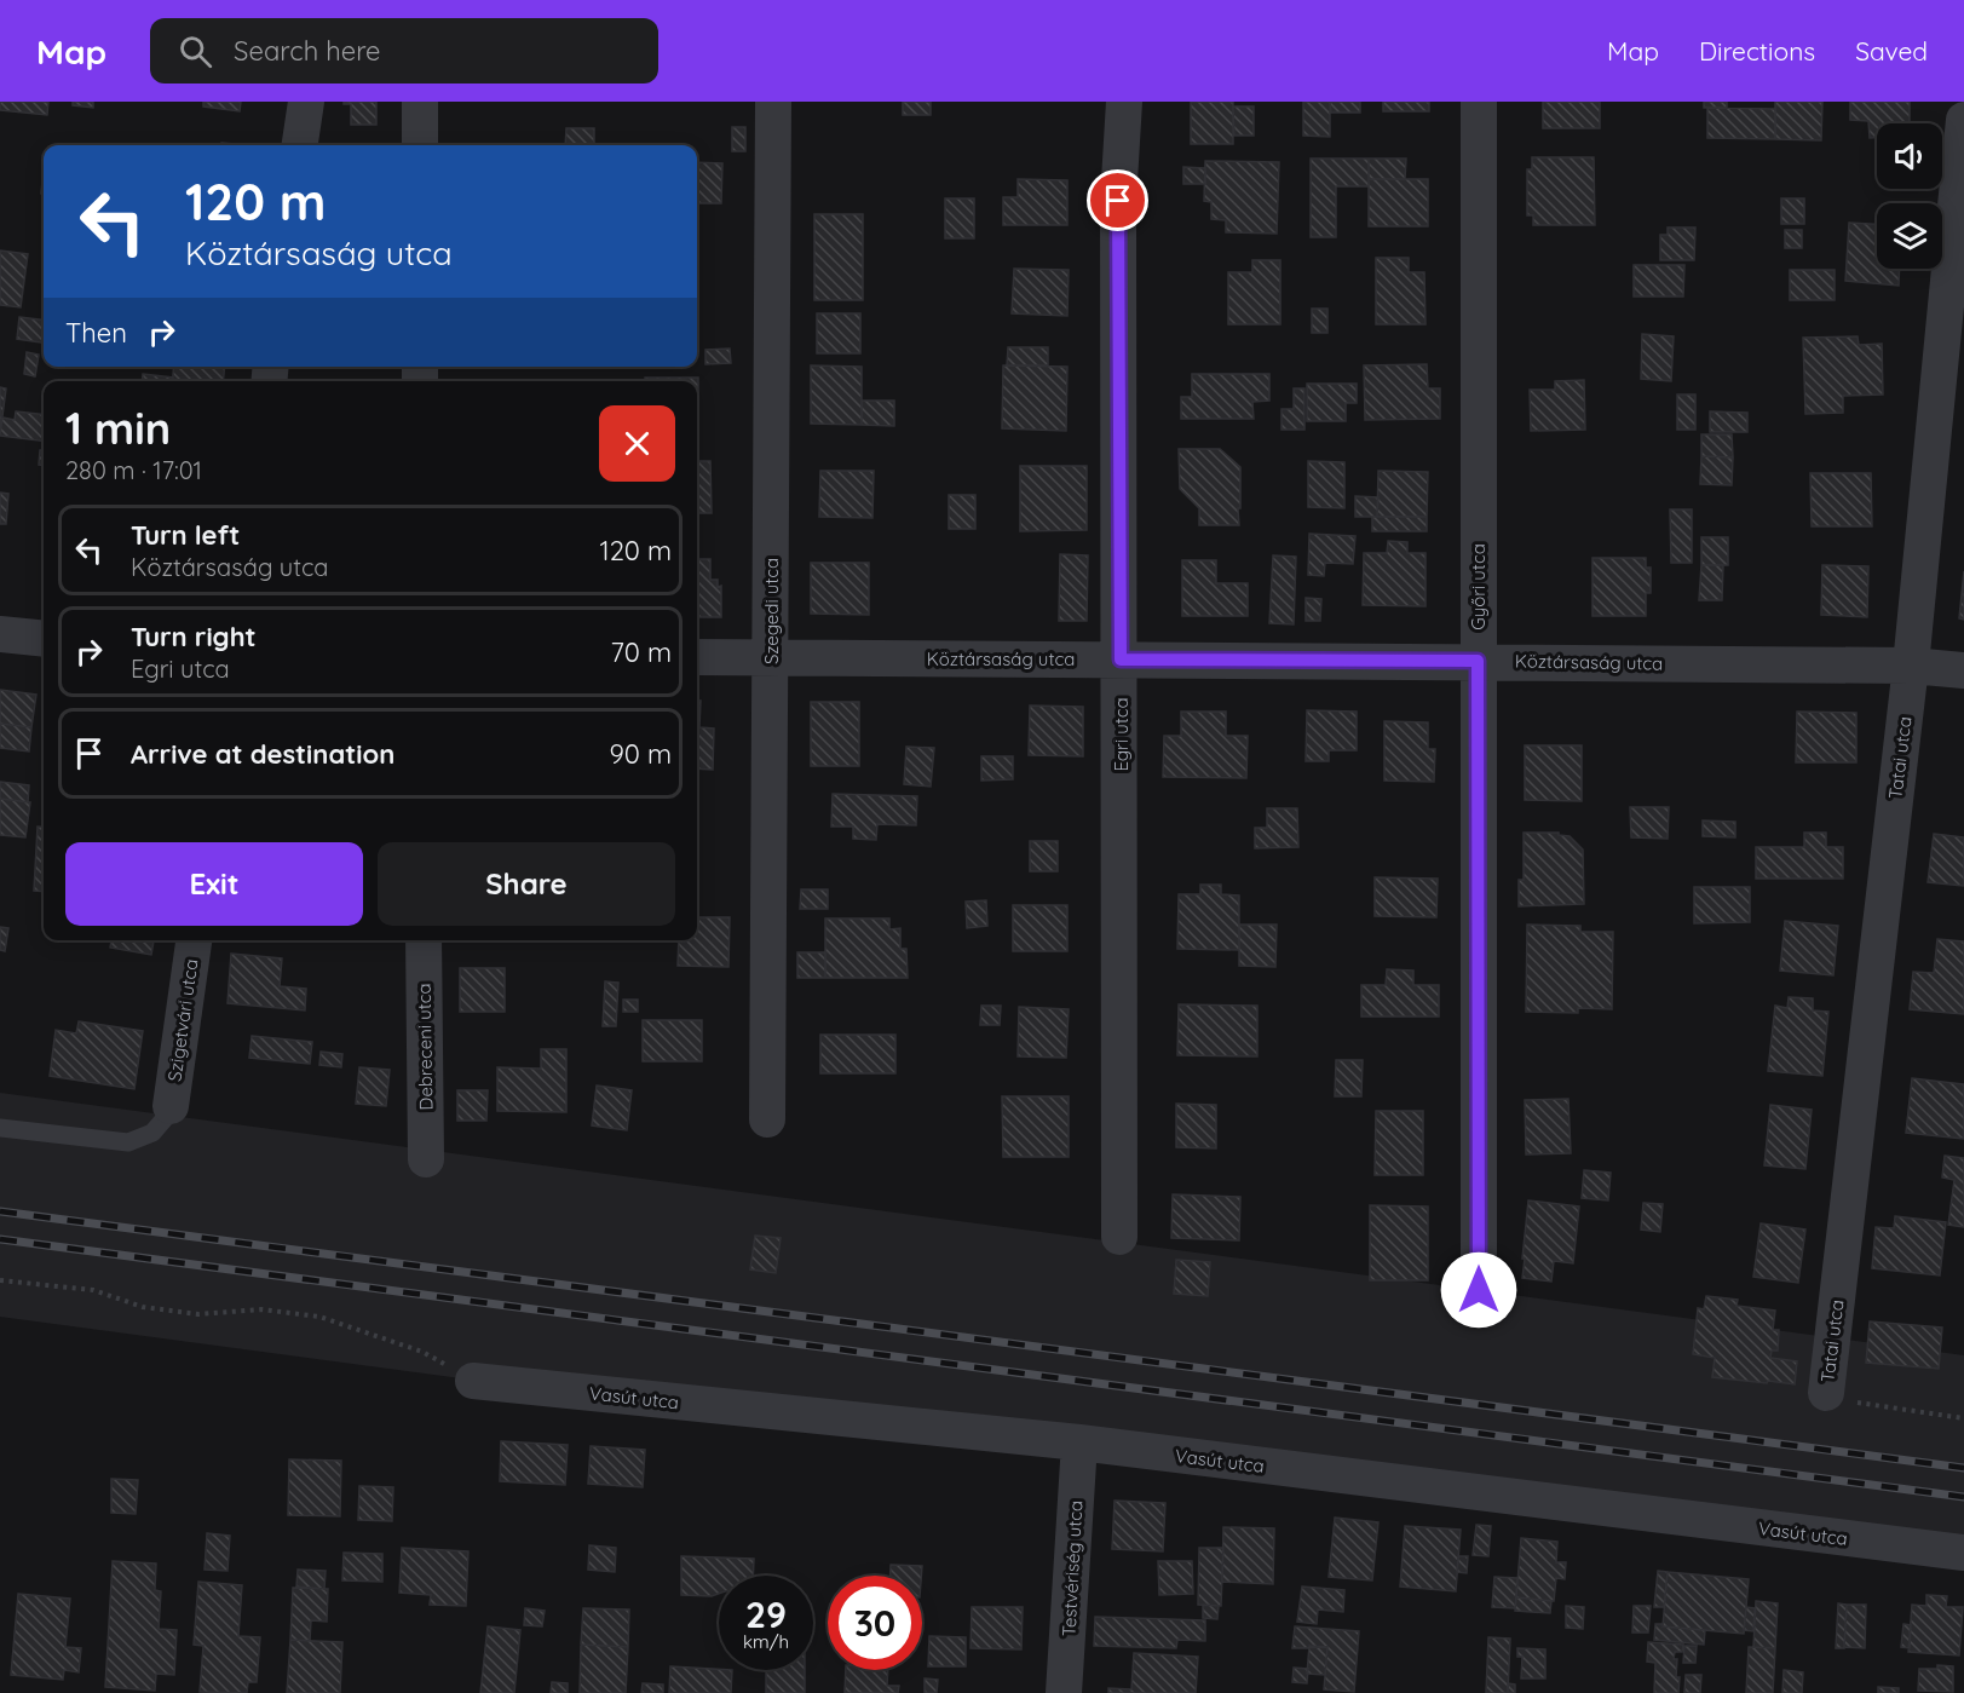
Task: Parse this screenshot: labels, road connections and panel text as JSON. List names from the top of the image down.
{
  "streets": {
    "street": [
      "Győri utca",
      "Szegedi utca",
      "Köztársaság utca",
      "Egri utca",
      "Tatai utca",
      "Szigetvári utca",
      "Debreceni utca",
      "Vasút utca",
      "Testvériség utca"
    ]
  },
  "crossings": [
    ["Győri utca", "Köztársaság utca"],
    ["Szegedi utca", "Köztársaság utca"],
    ["Köztársaság utca", "Egri utca"],
    ["Köztársaság utca", "Tatai utca"],
    ["Vasút utca", "Testvériség utca"]
  ],
  "page": {
    "header": "Map",
    "search": "Search here",
    "nav": ["Map", "Directions", "Saved"],
    "turn": ["120 m", "Köztársaság utca"],
    "then": "Then",
    "heading": ["1 min", "280 m · 17:01"],
    "list": [
      {
        "name": "Turn left",
        "note": "Köztársaság utca",
        "value": "120 m"
      },
      {
        "name": "Turn right",
        "note": "Egri utca",
        "value": "70 m"
      },
      {
        "name": "Arrive at destination",
        "value": "90 m"
      }
    ],
    "buttons": ["Exit", "Share"],
    "speed": "29 km/h",
    "limit": "30"
  }
}
